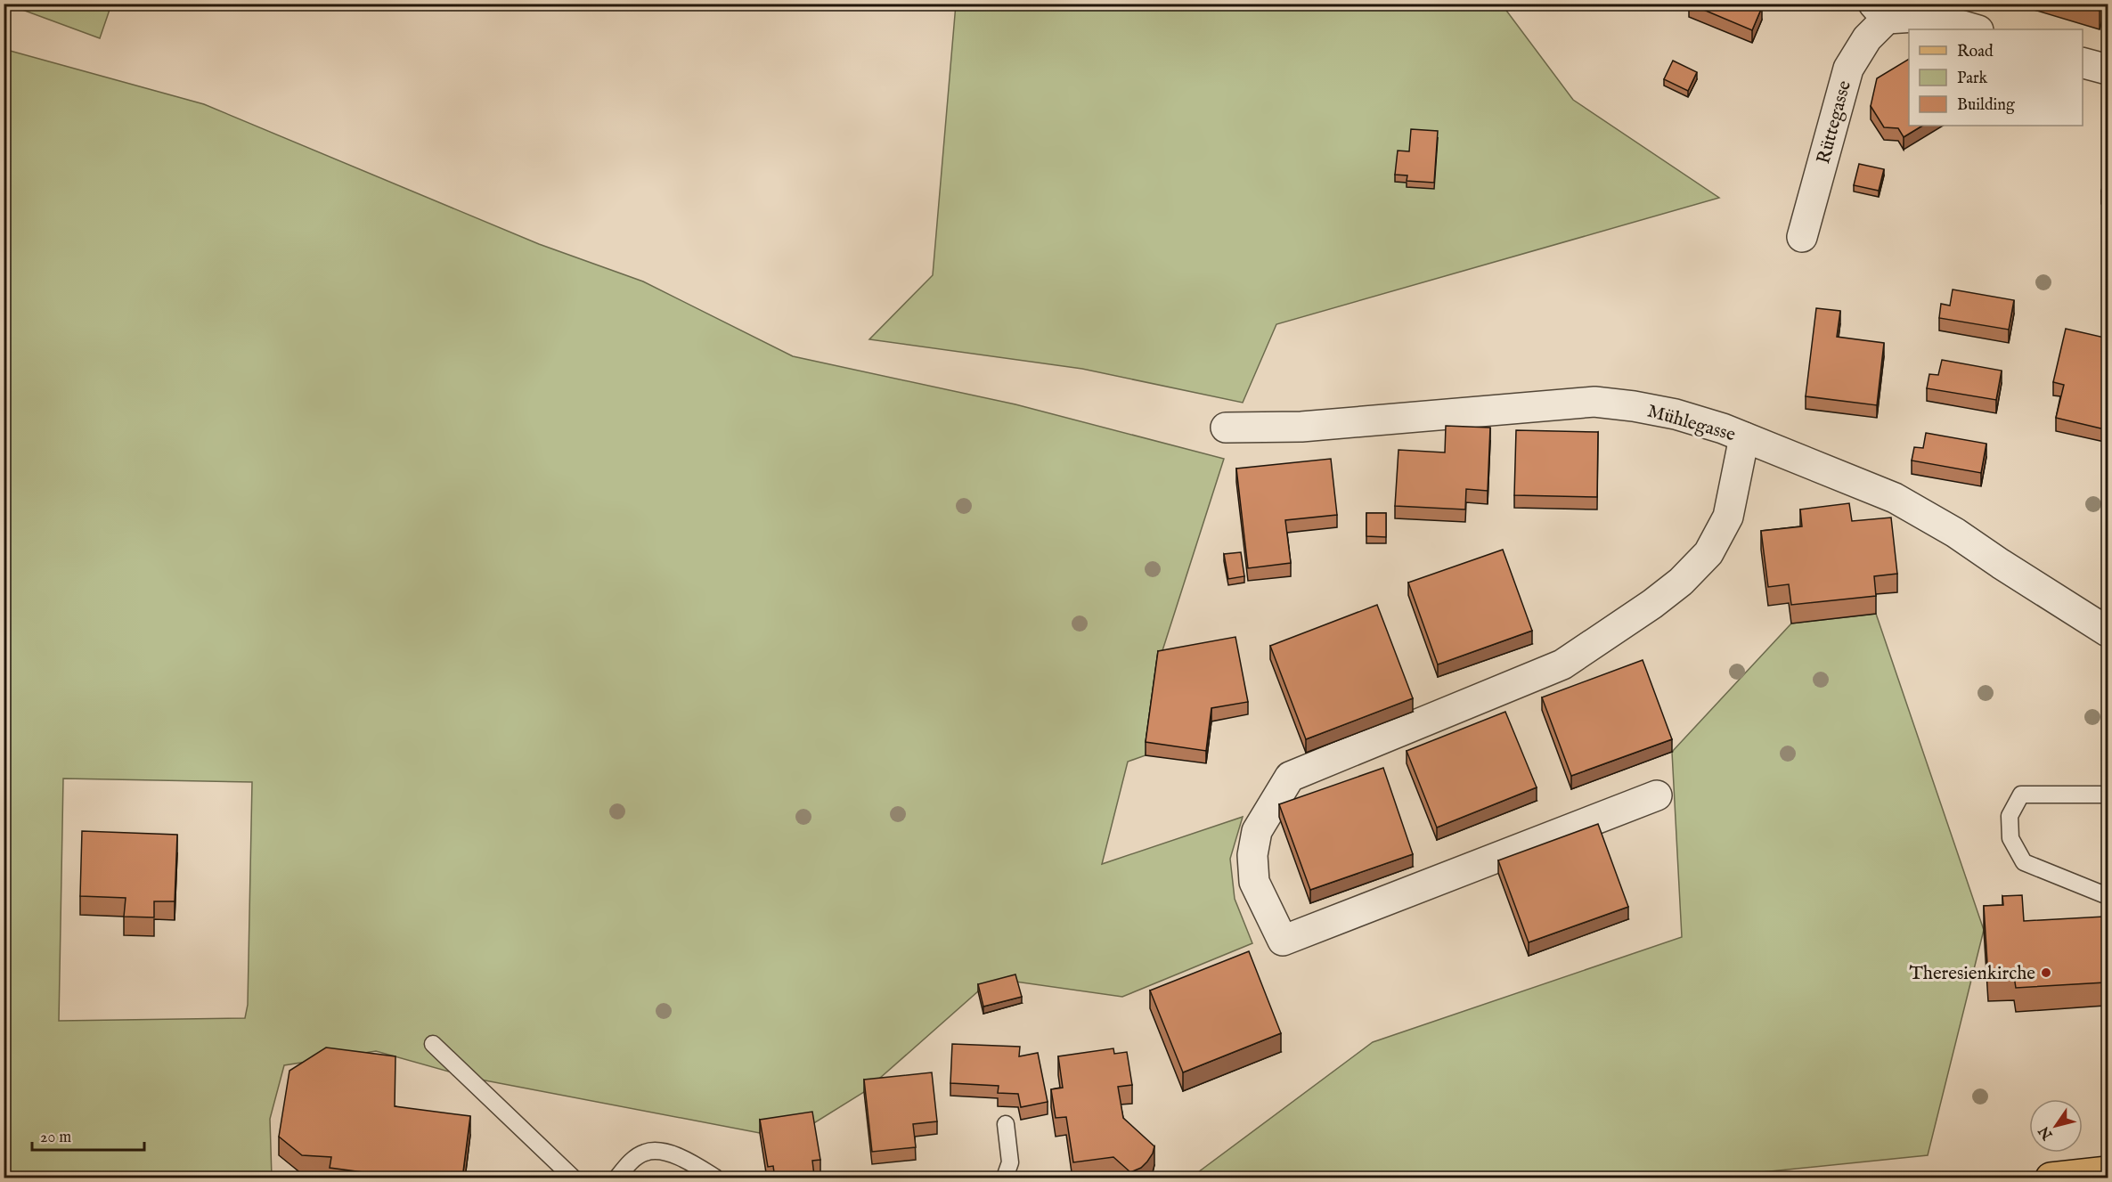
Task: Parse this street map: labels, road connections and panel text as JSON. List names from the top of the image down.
{
  "streets": {
    "street": ["Rüttegasse", "Mühlegasse"]
  },
  "places": ["Theresienkirche"],
  "legend": ["Road", "Park", "Building"],
  "scale_bar": "20 m",
  "north": "bottom left"
}
